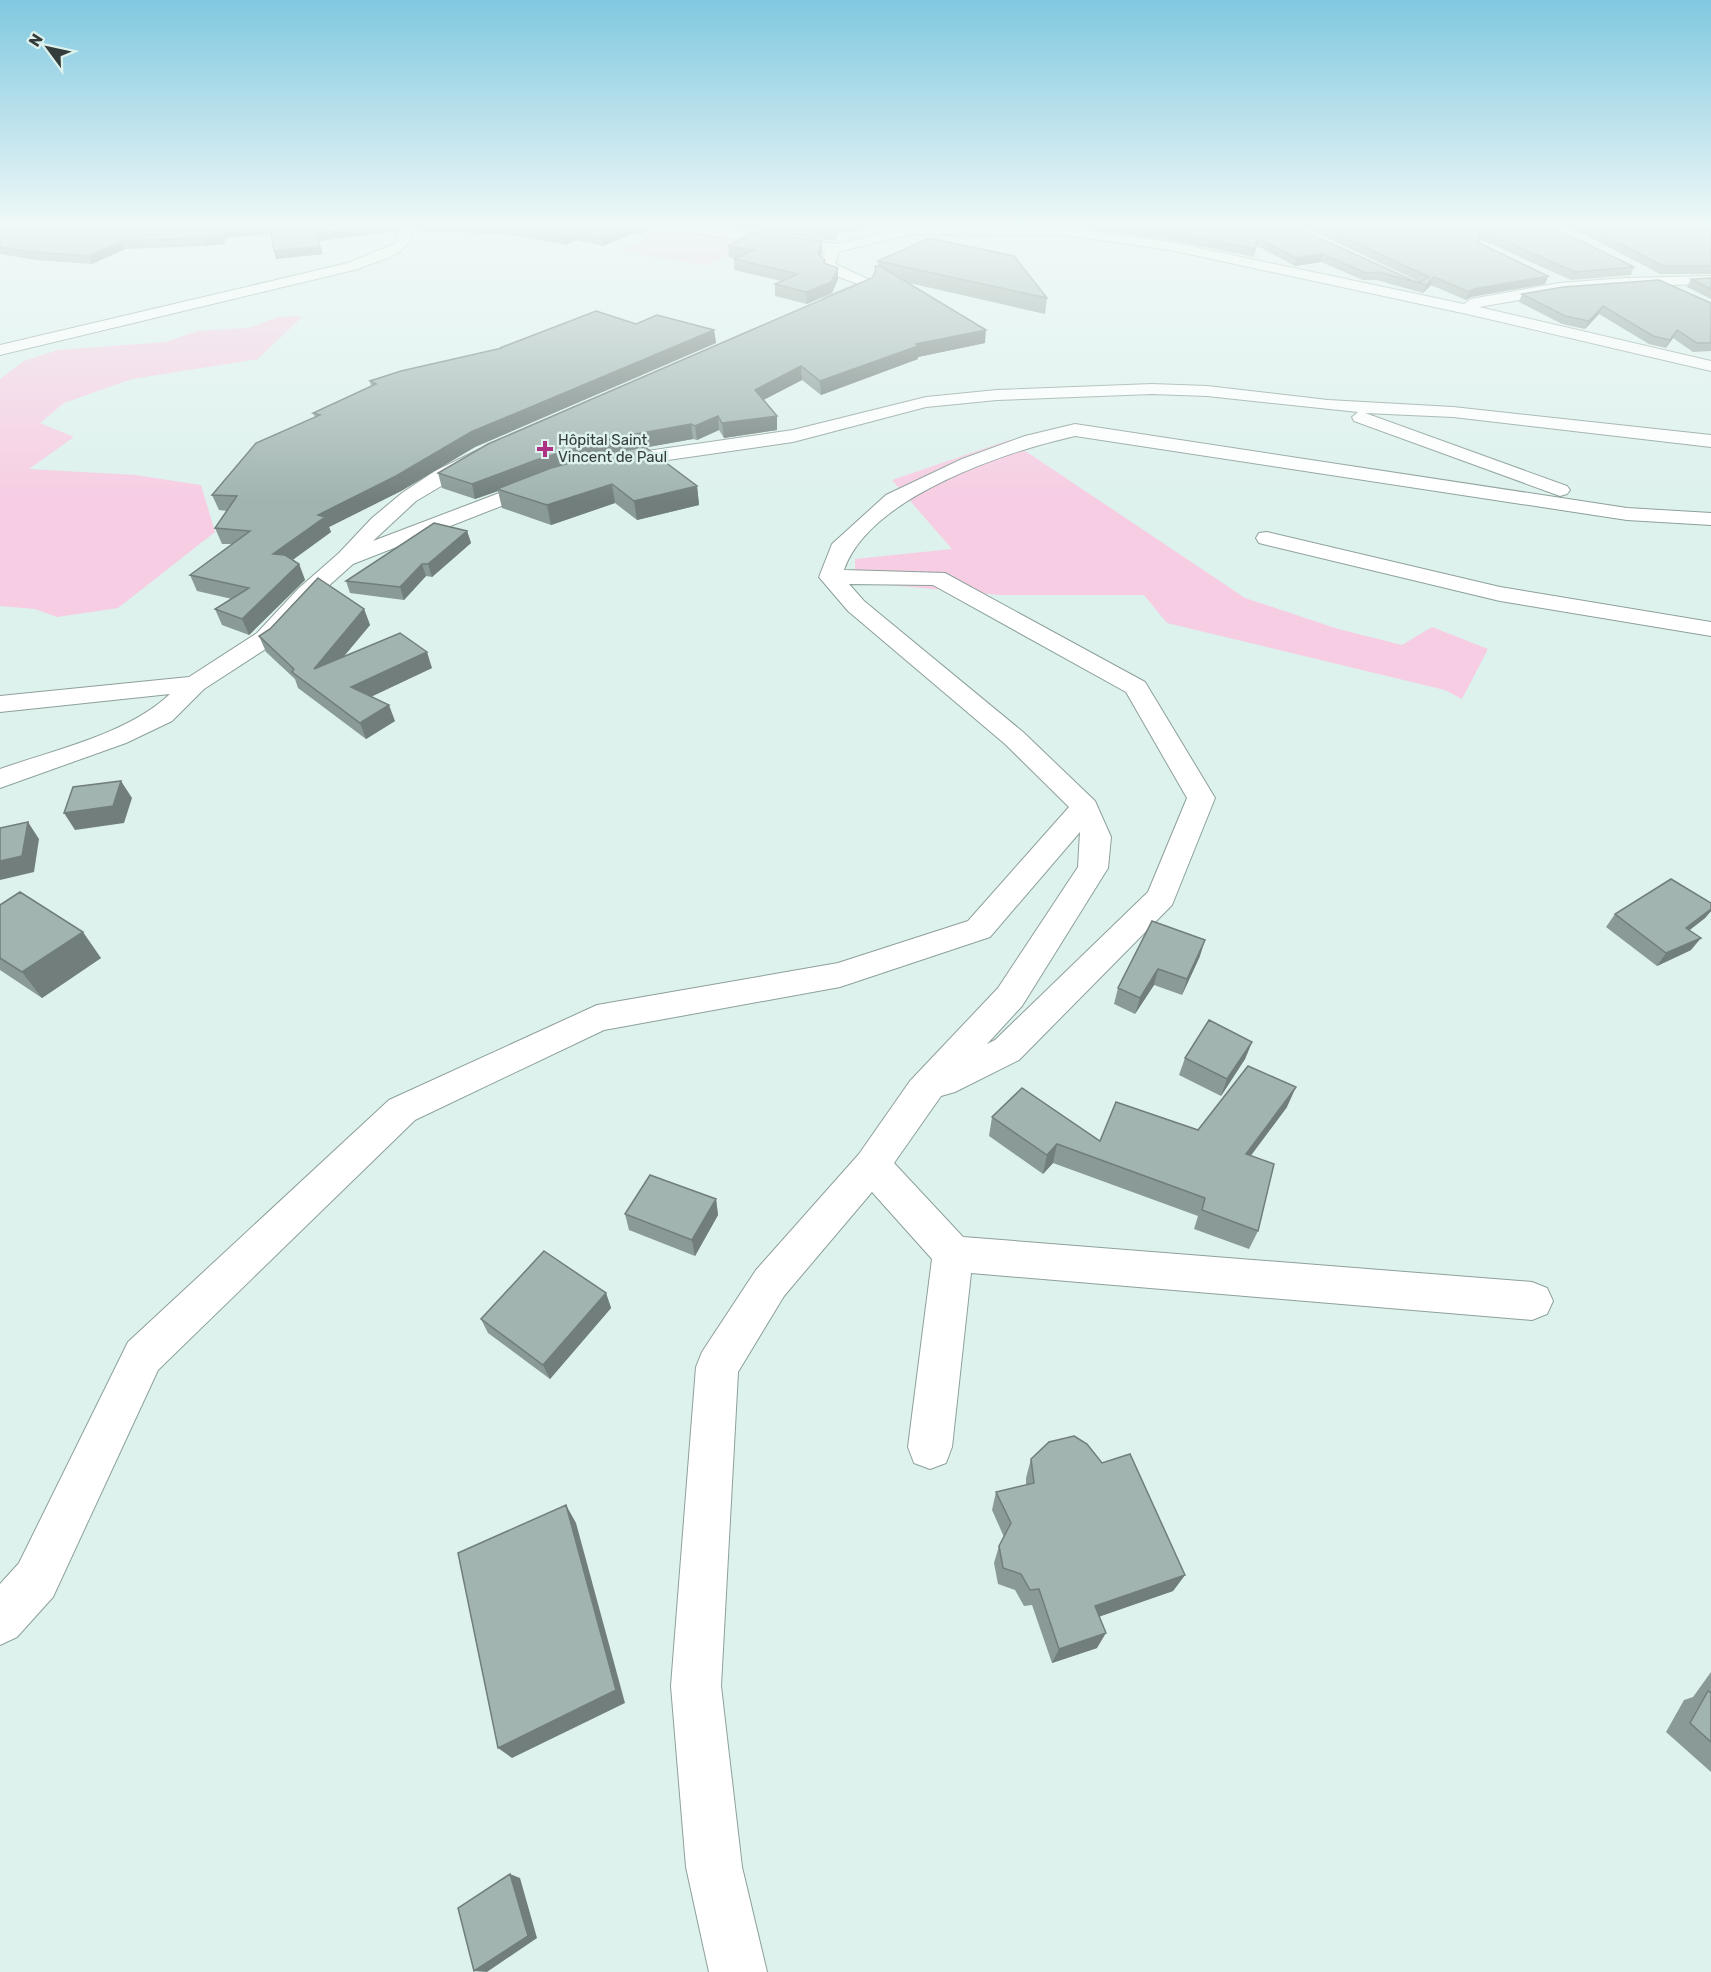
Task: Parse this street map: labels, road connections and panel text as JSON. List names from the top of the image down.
{
  "places": {
    "health": ["Hôpital Saint Vincent de Paul"]
  },
  "north": "top left"
}
